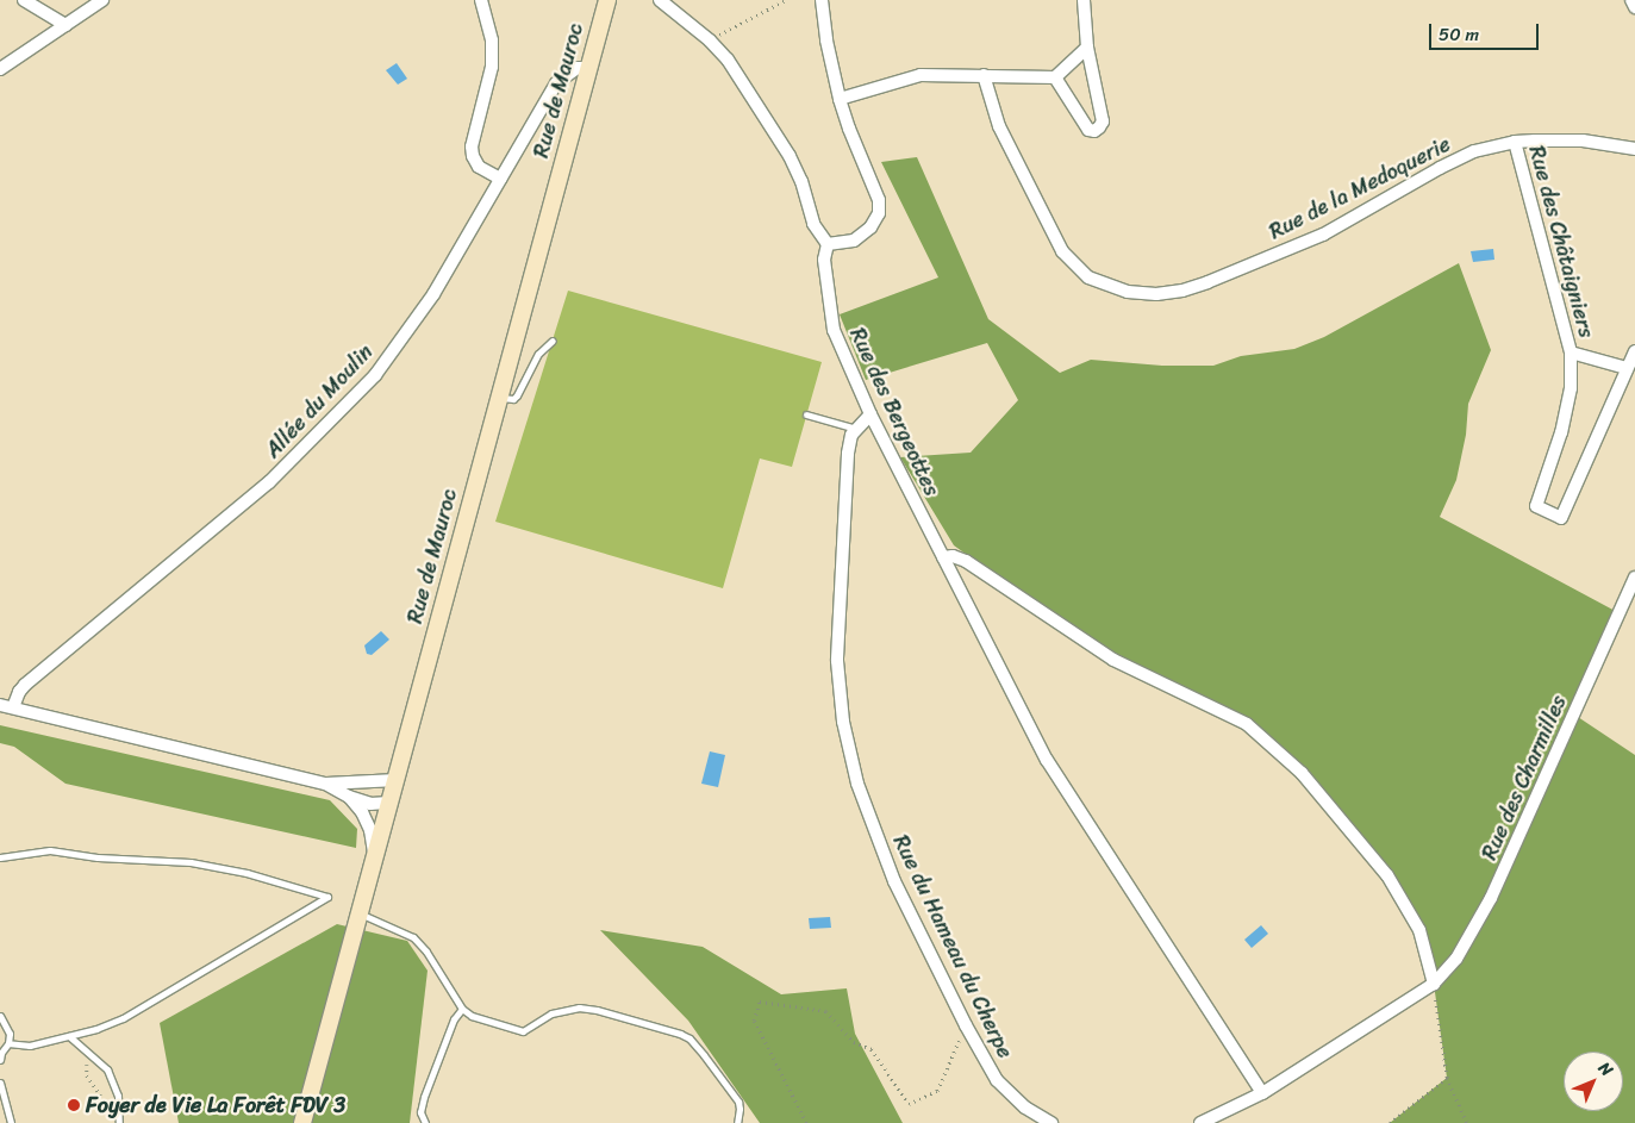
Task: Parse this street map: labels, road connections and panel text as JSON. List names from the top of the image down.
{
  "streets": {
    "street": [
      "Rue de Mauroc",
      "Rue de la Medoquerie",
      "Rue des Châtaigniers",
      "Allée du Moulin",
      "Rue des Bergeottes",
      "Rue des Charmilles",
      "Rue du Hameau du Cherpe"
    ]
  },
  "crossings": [
    ["Rue de Mauroc", "Allée du Moulin"],
    ["Rue de la Medoquerie", "Rue des Châtaigniers"],
    ["Rue des Bergeottes", "Rue du Hameau du Cherpe"]
  ],
  "places": ["Foyer de Vie La Forêt FDV 3"],
  "scale_bar": "50 m",
  "north": "top right"
}
